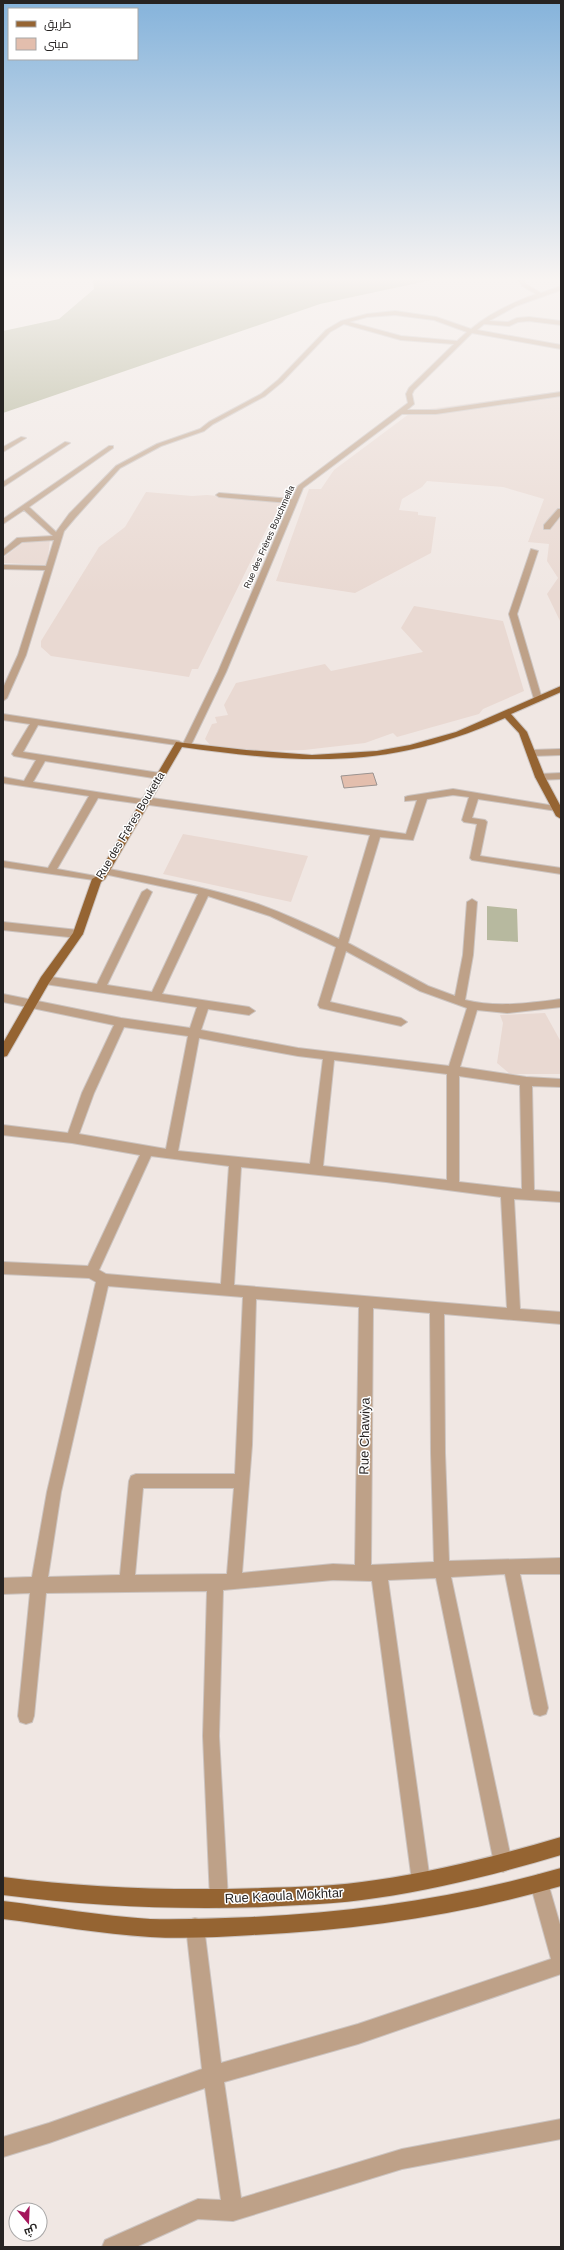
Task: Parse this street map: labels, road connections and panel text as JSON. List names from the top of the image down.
{
  "streets": {
    "main road": ["Rue des Frères Bouketta", "Rue Kaoula Mokhtar"],
    "street": ["Rue des Frères Bouchmella", "Rue Chawiya"]
  },
  "crossings": [
    ["Rue des Frères Bouchmella", "Rue des Frères Bouketta"],
    ["Rue Chawiya", "Rue Kaoula Mokhtar"]
  ],
  "legend": ["طريق", "مبنى"],
  "north": "bottom"
}
